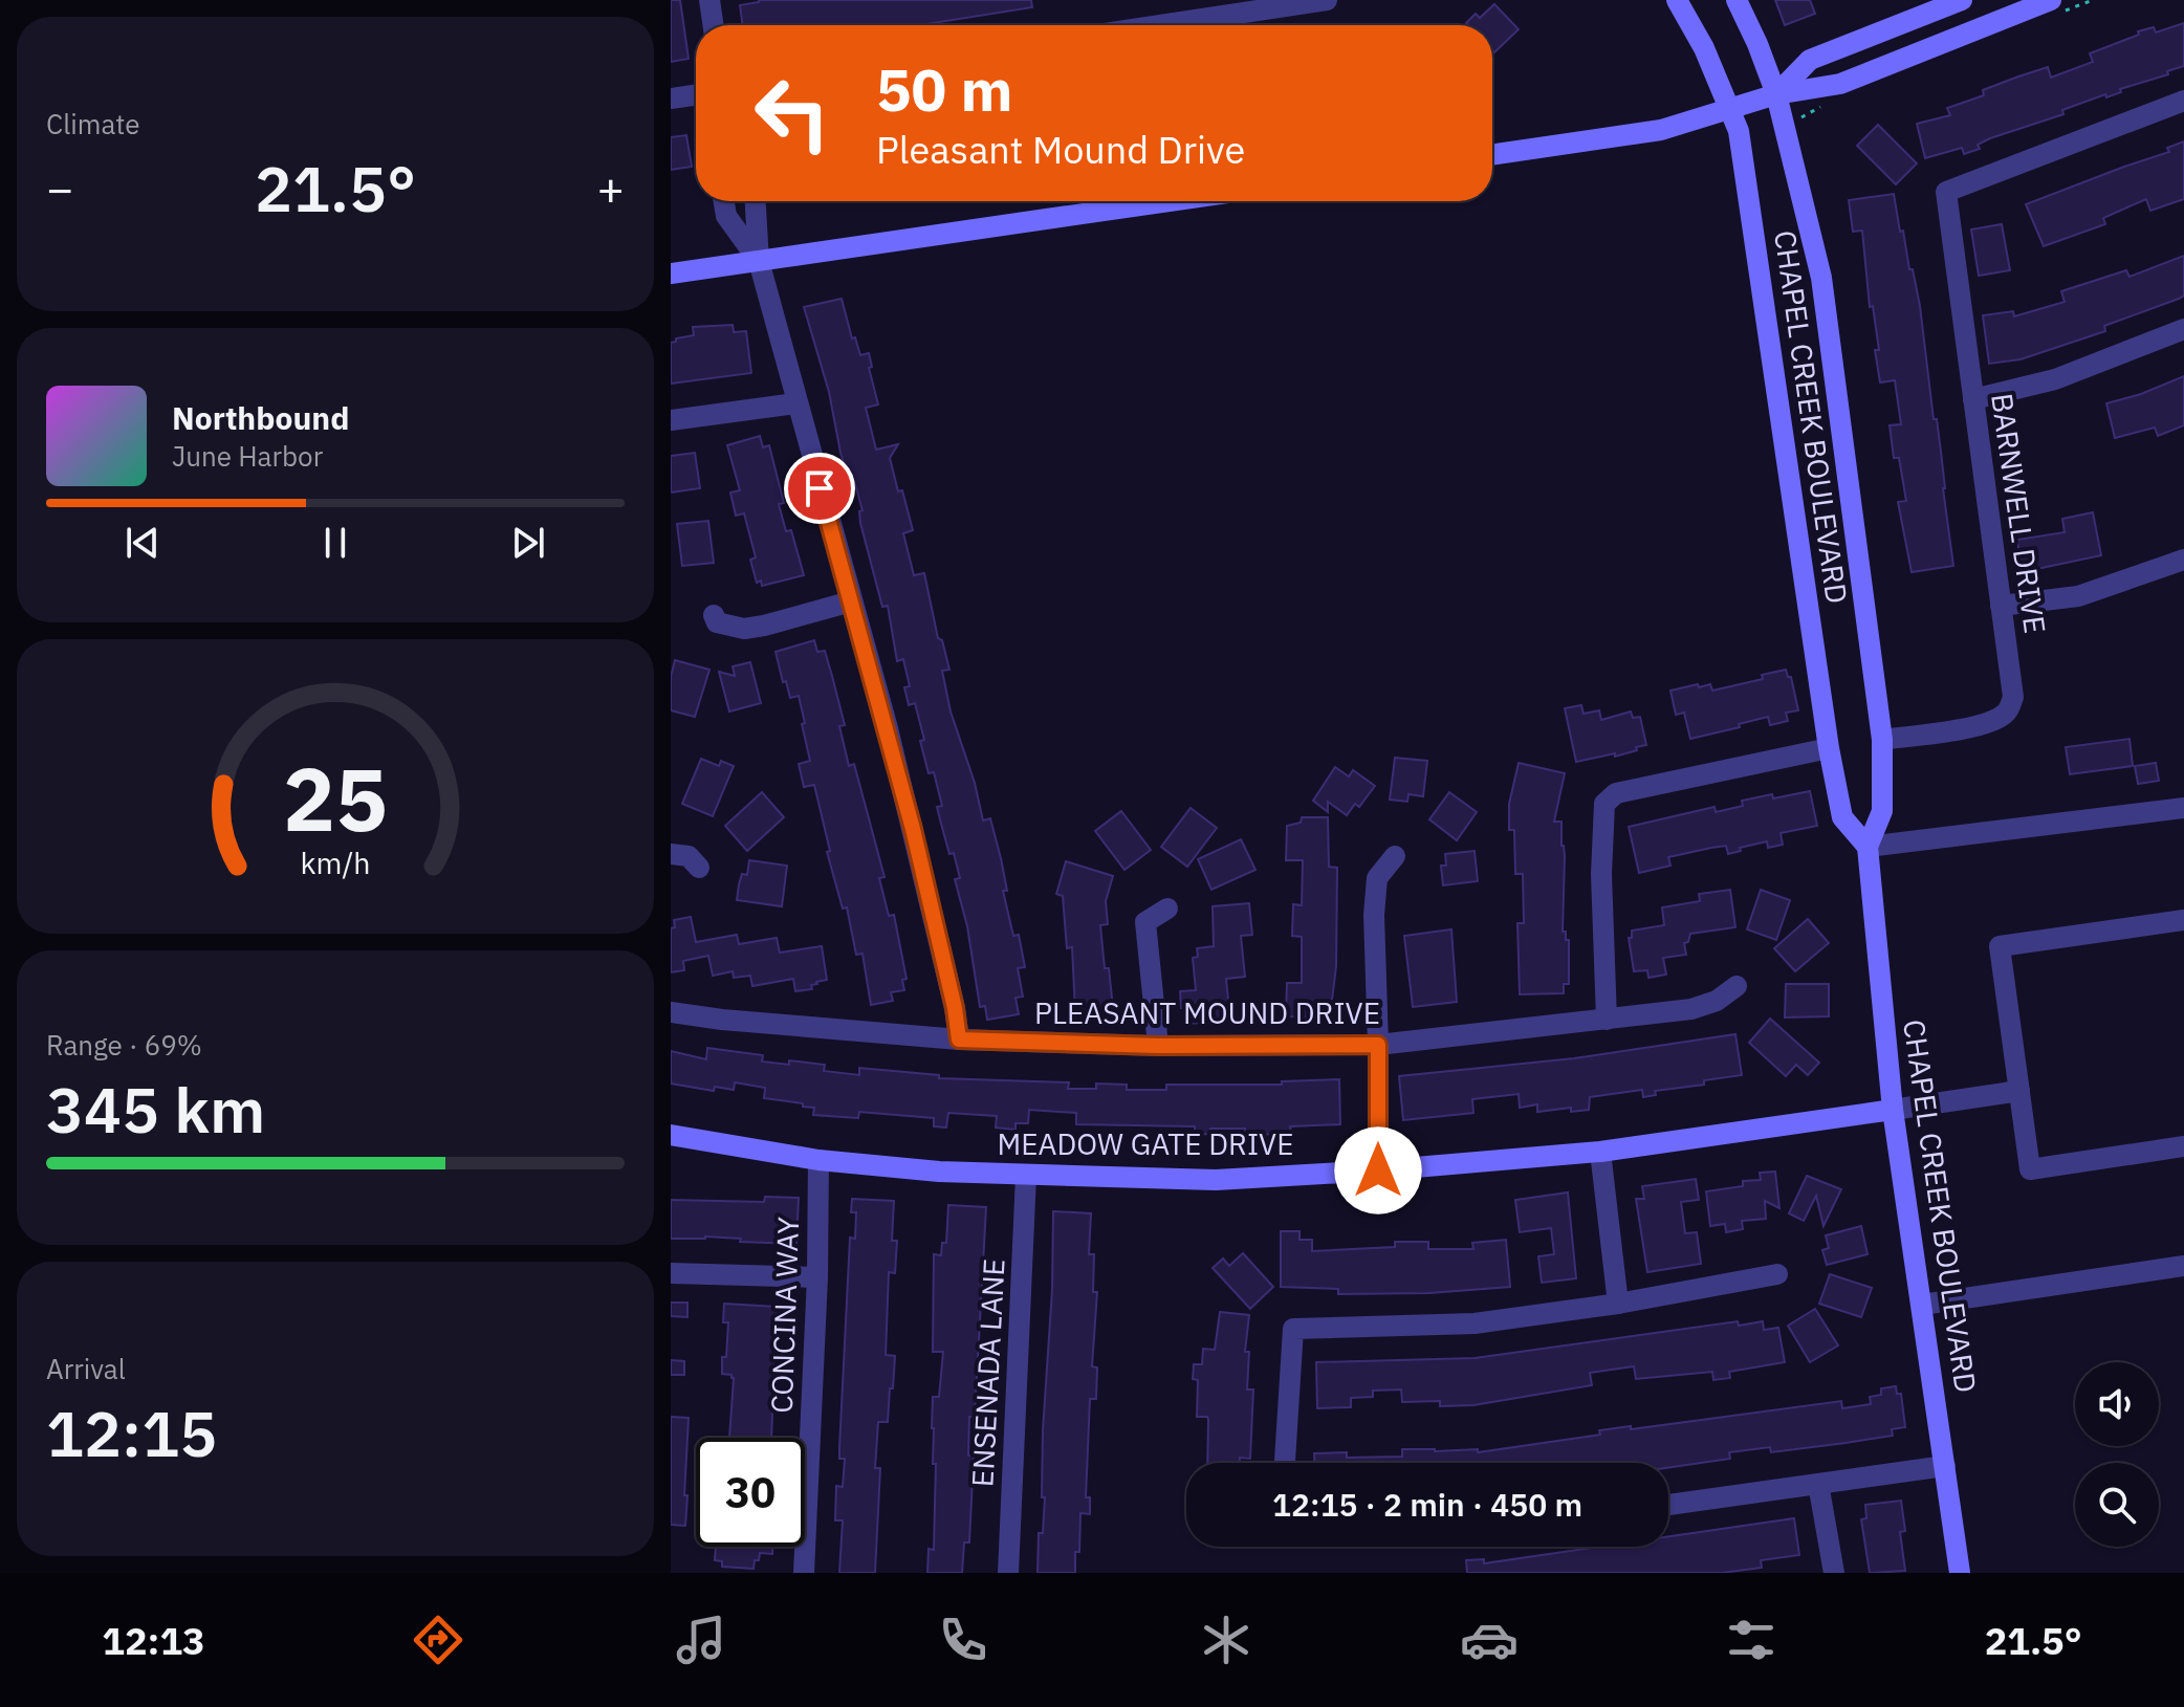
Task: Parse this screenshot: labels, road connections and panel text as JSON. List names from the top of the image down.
{
  "streets": {
    "street": [
      "CHAPEL CREEK BOULEVARD",
      "BARNWELL DRIVE",
      "PLEASANT MOUND DRIVE",
      "MEADOW GATE DRIVE",
      "CONCINA WAY",
      "ENSENADA LANE"
    ]
  },
  "crossings": [
    ["CHAPEL CREEK BOULEVARD", "BARNWELL DRIVE"],
    ["CHAPEL CREEK BOULEVARD", "MEADOW GATE DRIVE"],
    ["MEADOW GATE DRIVE", "CONCINA WAY"],
    ["MEADOW GATE DRIVE", "ENSENADA LANE"]
  ],
  "page": {
    "tile": [
      "Climate",
      ["Range · 69%", "345 km"],
      ["Arrival", "12:15"]
    ],
    "turn": ["50 m", "Pleasant Mound Drive"],
    "heat": ["−", "21.5°", "+"],
    "song": ["Northbound", "June Harbor"],
    "limit": "30",
    "trip": "12:15 · 2 min · 450 m",
    "tabs": ["12:13", "21.5°"],
    "gauge": ["25", "km/h"]
  }
}
